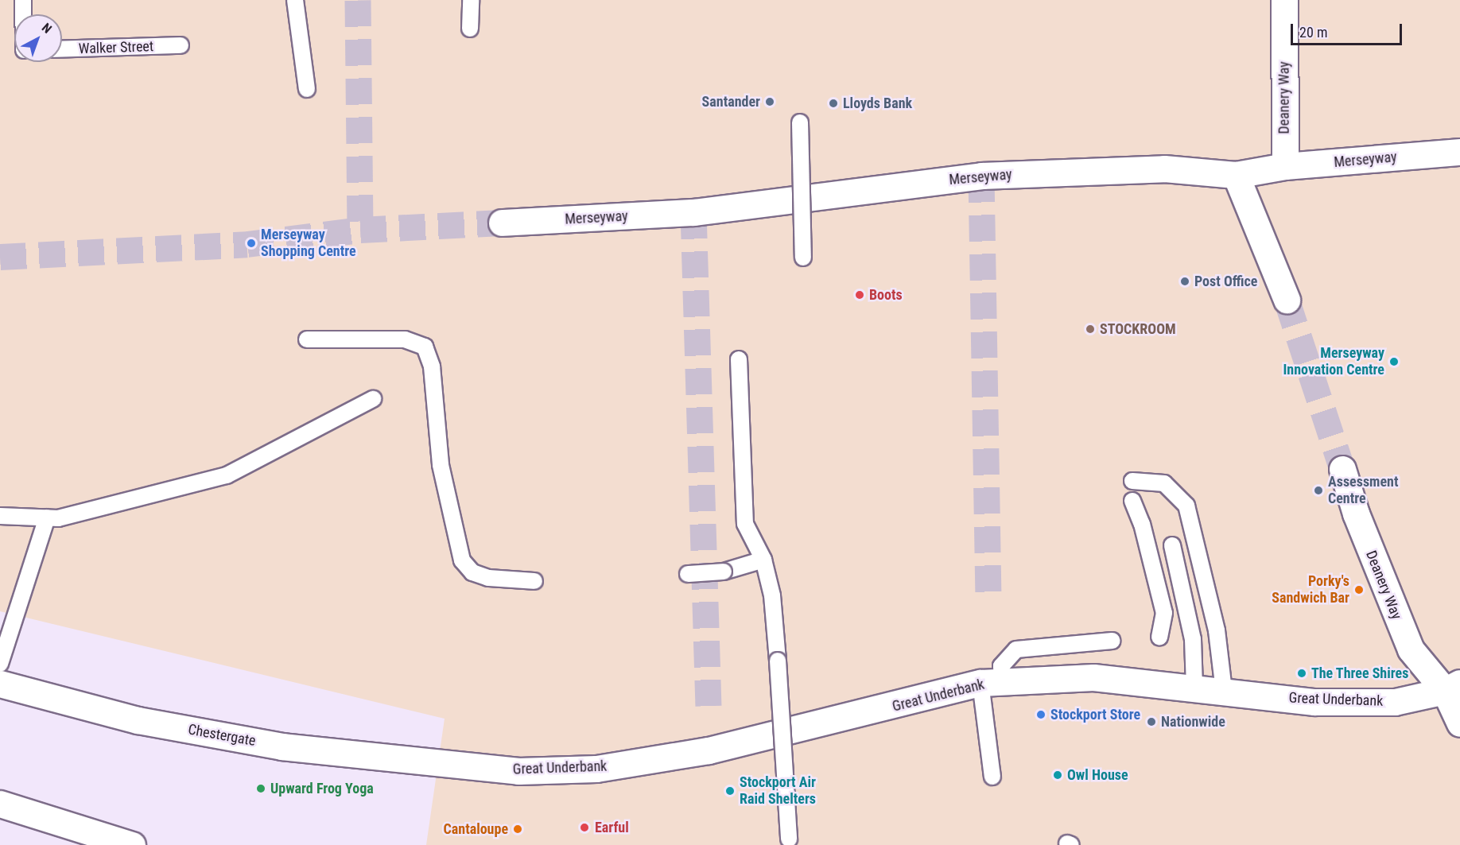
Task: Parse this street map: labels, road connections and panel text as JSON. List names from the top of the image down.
{
  "streets": {
    "street": [
      "Deanery Way",
      "Merseyway",
      "Great Underbank",
      "Chestergate"
    ],
    "lane": ["Walker Street"]
  },
  "crossings": [
    ["Deanery Way", "Merseyway"],
    ["Deanery Way", "Great Underbank"],
    ["Great Underbank", "Chestergate"]
  ],
  "places": [
    "Santander",
    "Lloyds Bank",
    "Merseyway Shopping Centre",
    "Post Office",
    "Boots",
    "STOCKROOM",
    "Merseyway Innovation Centre",
    "Assessment Centre",
    "Porky's Sandwich Bar",
    "The Three Shires",
    "Stockport Store",
    "Nationwide",
    "Owl House",
    "Upward Frog Yoga",
    "Stockport Air Raid Shelters",
    "Earful",
    "Cantaloupe"
  ],
  "scale_bar": "20 m",
  "north": "top right"
}
